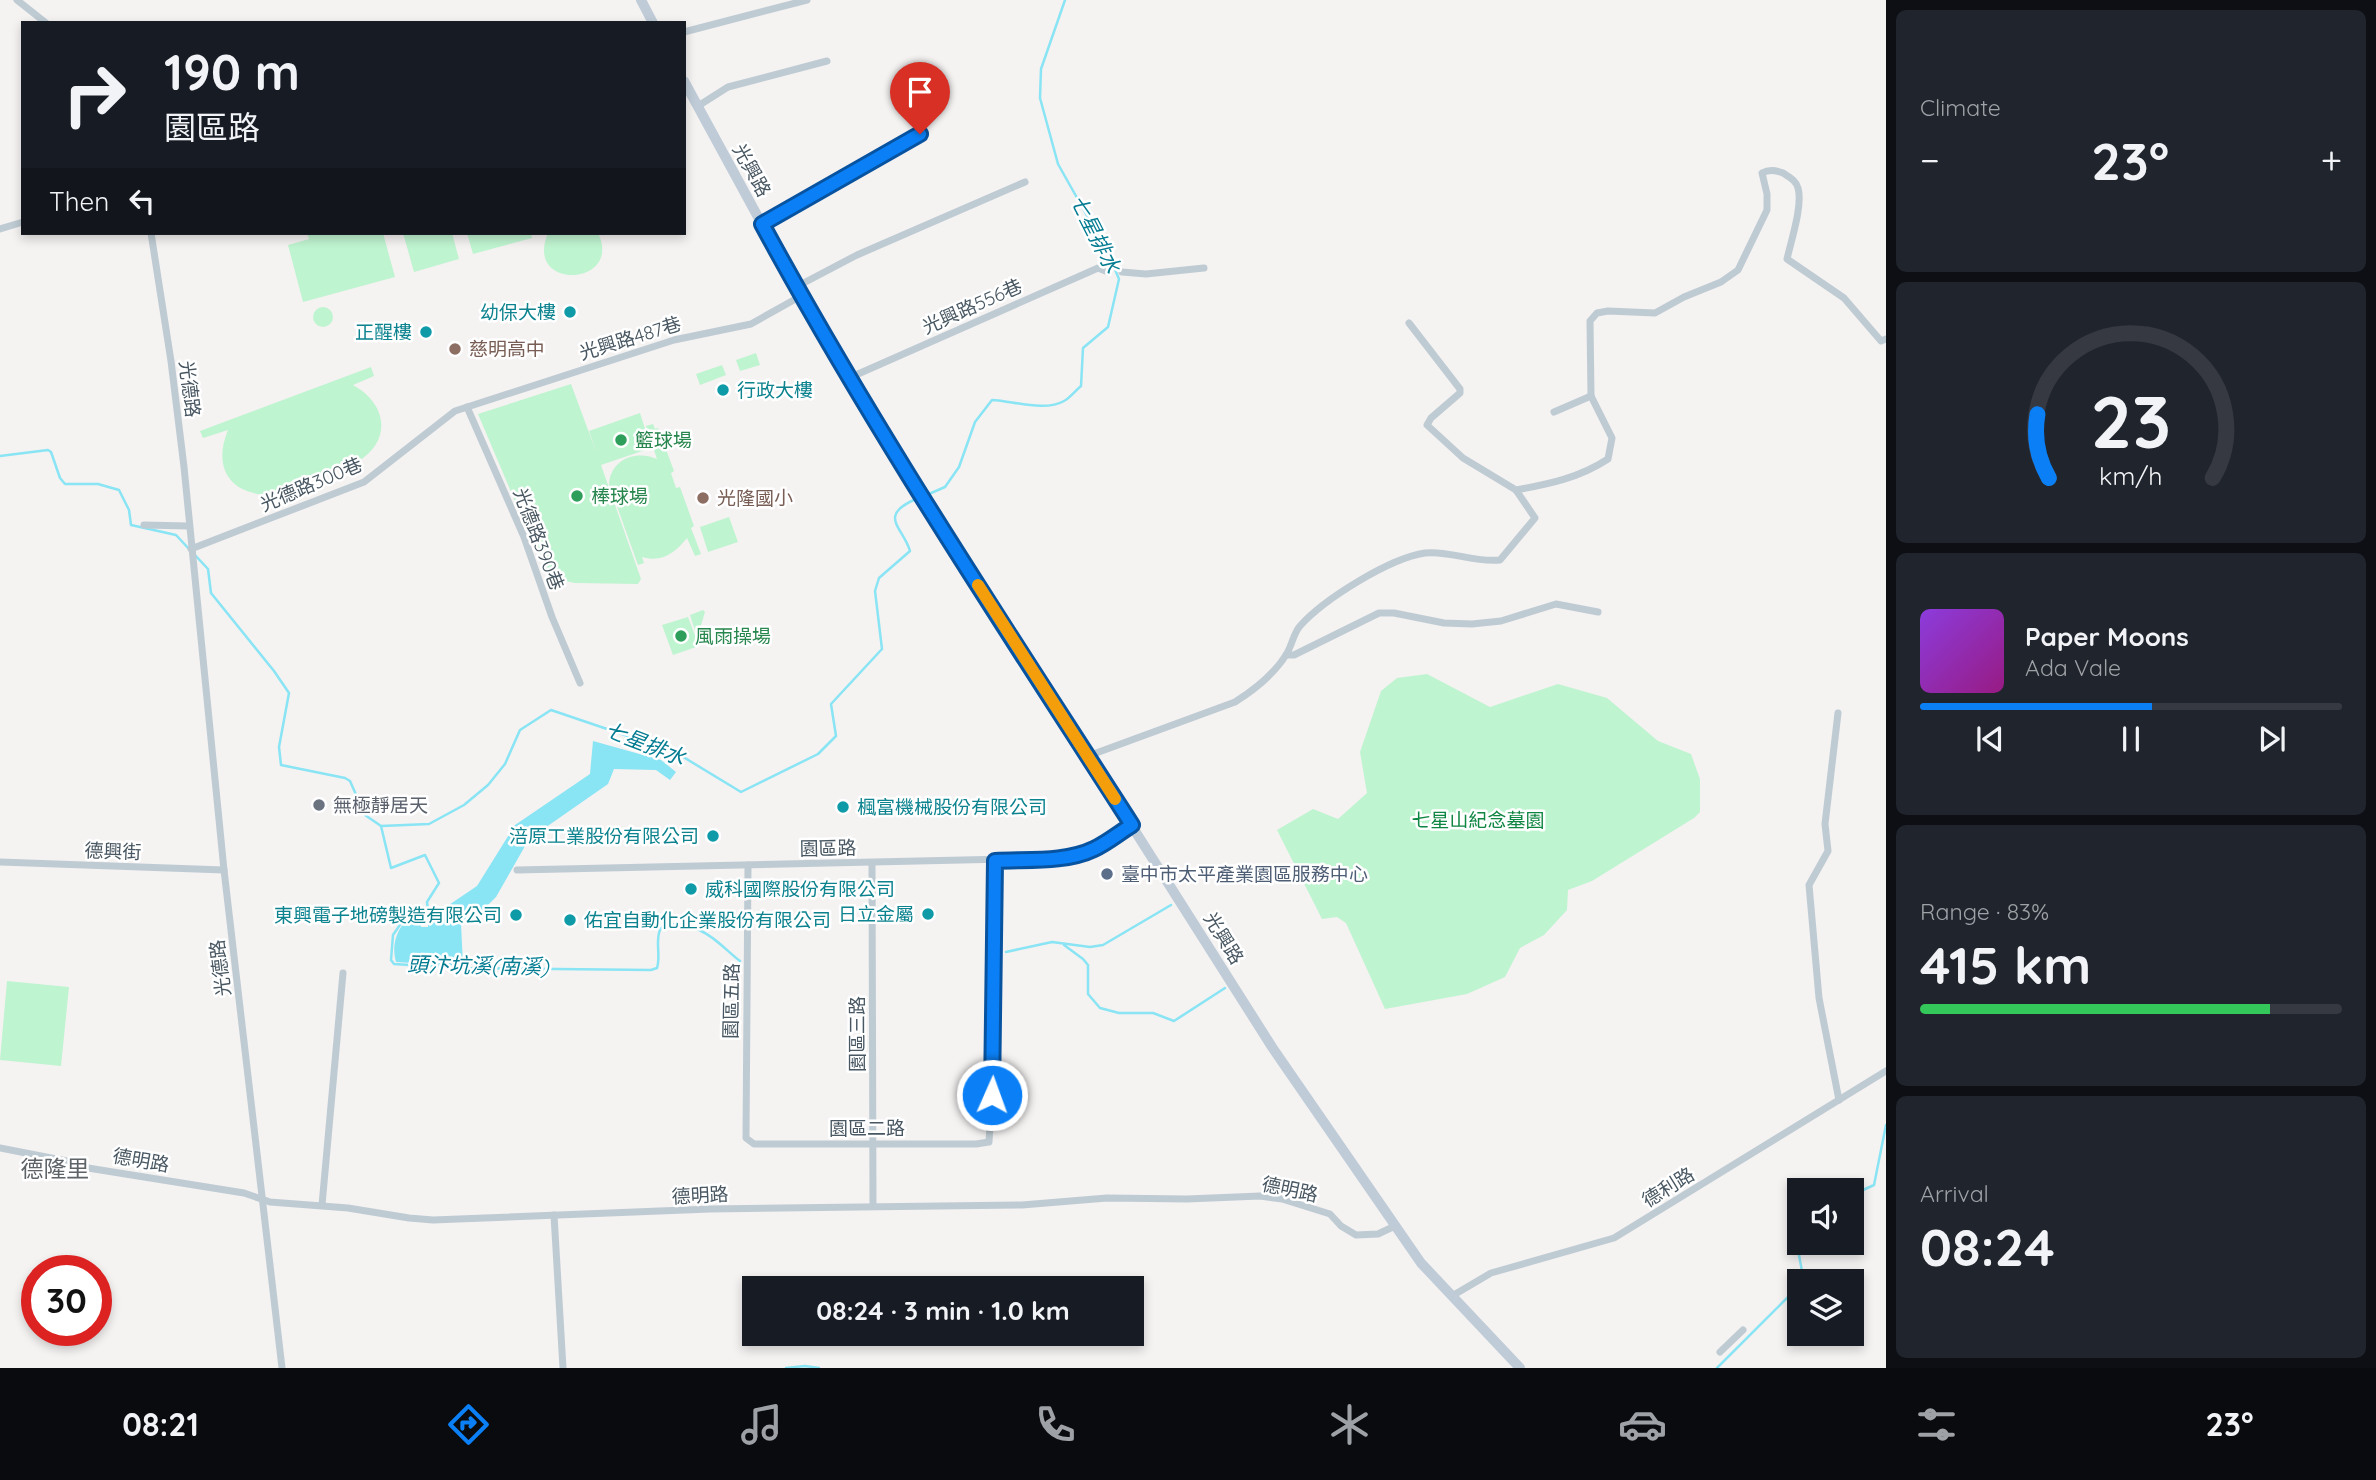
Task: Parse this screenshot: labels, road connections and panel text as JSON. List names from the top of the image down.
{
  "streets": {
    "main road": ["光興路"],
    "street": [
      "光興路556巷",
      "光興路487巷",
      "光德路",
      "光德路300巷",
      "光德路390巷",
      "園區路",
      "德興街",
      "園區五路",
      "園區三路",
      "園區二路",
      "德明路",
      "德利路"
    ]
  },
  "crossings": [
    ["光興路", "光興路556巷"],
    ["光興路", "光興路487巷"],
    ["光興路", "園區路"],
    ["光興路", "德明路"],
    ["光興路", "德利路"],
    ["光興路487巷", "光德路300巷"],
    ["光興路487巷", "光德路390巷"],
    ["光德路", "光德路300巷"],
    ["光德路", "德興街"],
    ["光德路", "德明路"],
    ["光德路300巷", "光德路390巷"],
    ["園區路", "園區五路"],
    ["園區路", "園區三路"],
    ["園區路", "園區二路"],
    ["園區五路", "園區二路"],
    ["園區三路", "園區二路"],
    ["園區三路", "德明路"]
  ],
  "districts": ["德隆里"],
  "water": ["七星排水", "頭汴坑溪(南溪)"],
  "parks": ["七星山紀念墓園"],
  "places": [
    "幼保大樓",
    "正醒樓",
    "慈明高中",
    "行政大樓",
    "籃球場",
    "棒球場",
    "光隆國小",
    "風雨操場",
    "無極靜居天",
    "楓富機械股份有限公司",
    "涪原工業股份有限公司",
    "臺中市太平產業園區服務中心",
    "威科國際股份有限公司",
    "日立金屬",
    "東興電子地磅製造有限公司",
    "佑宜自動化企業股份有限公司"
  ],
  "page": {
    "tile": [
      "Climate",
      ["Range · 83%", "415 km"],
      ["Arrival", "08:24"]
    ],
    "turn": ["190 m", "園區路"],
    "heat": ["−", "23°", "+"],
    "then": "Then",
    "song": ["Paper Moons", "Ada Vale"],
    "limit": "30",
    "trip": "08:24 · 3 min · 1.0 km",
    "tabs": ["08:21", "23°"],
    "gauge": ["23", "km/h"]
  }
}
